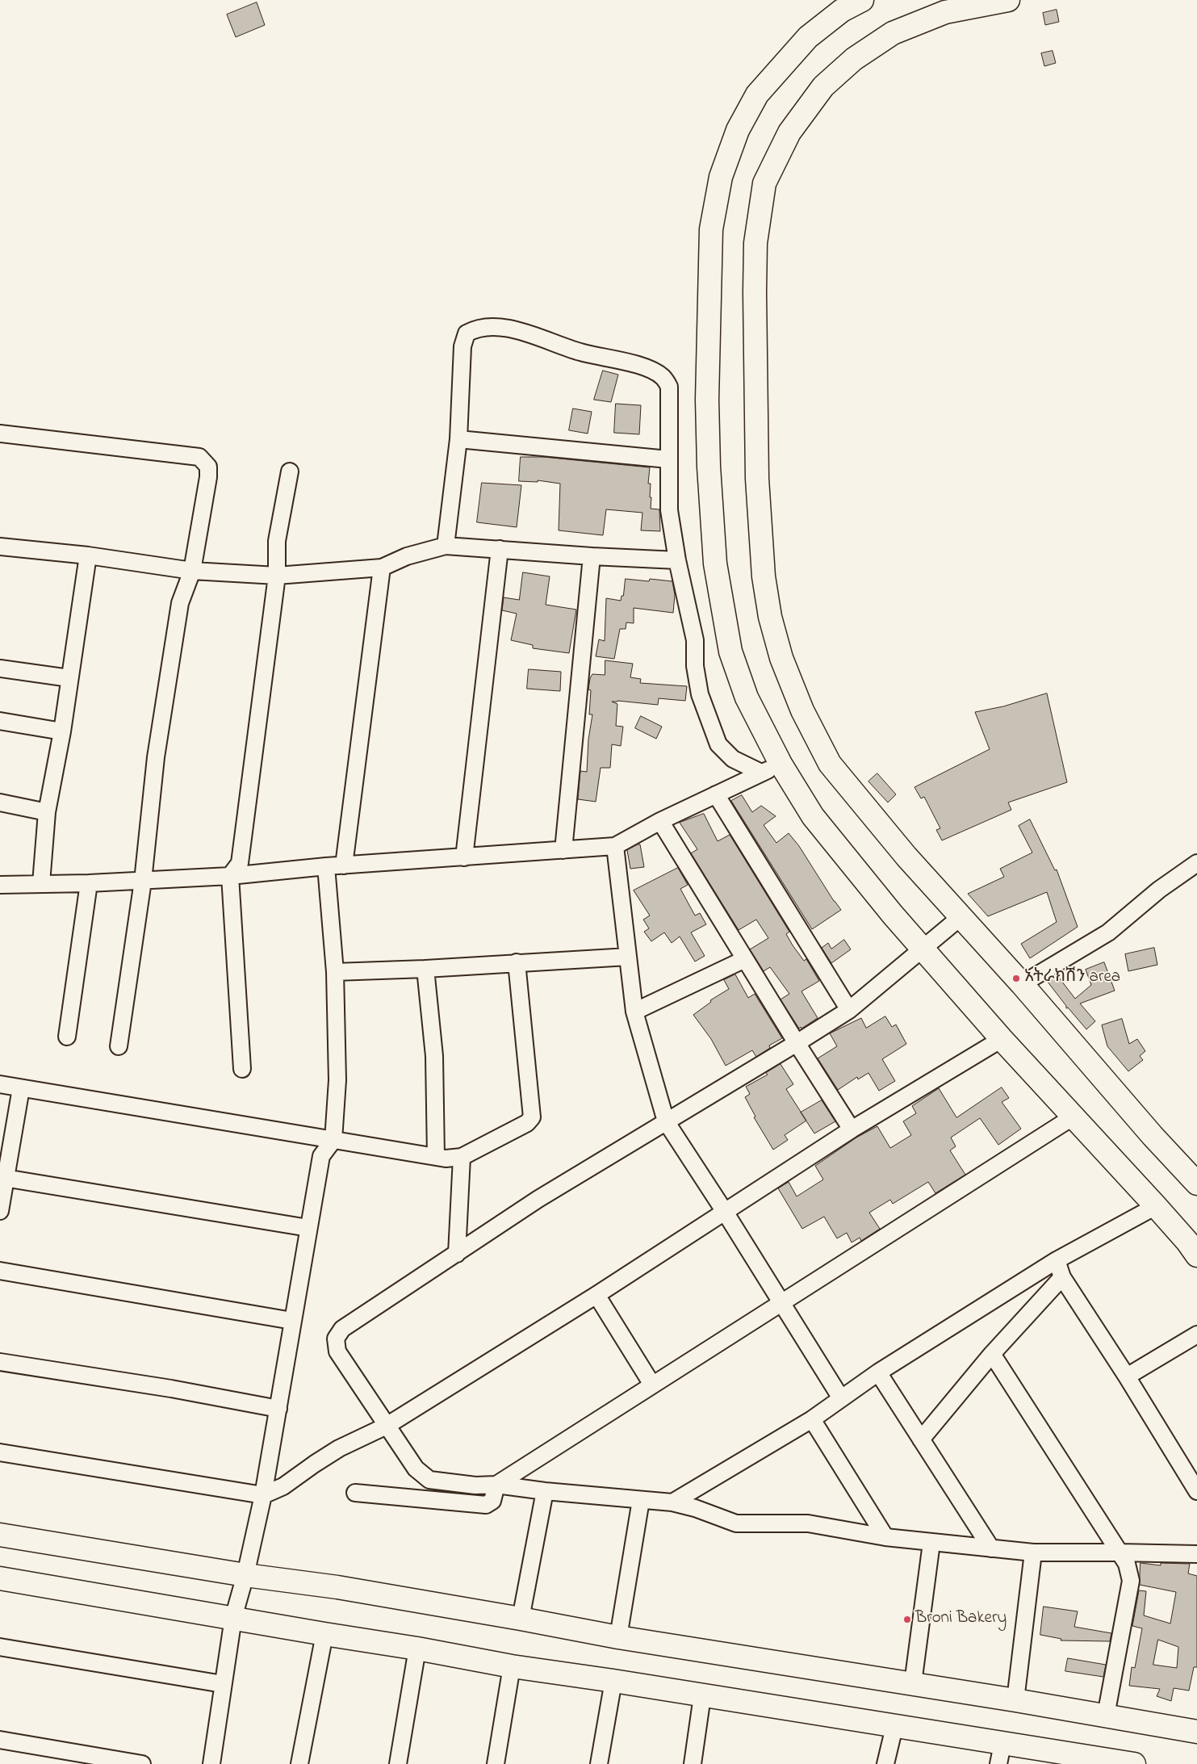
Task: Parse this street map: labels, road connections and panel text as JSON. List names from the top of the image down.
{
  "places": ["አትራክሽን area", "Broni Bakery"]
}
